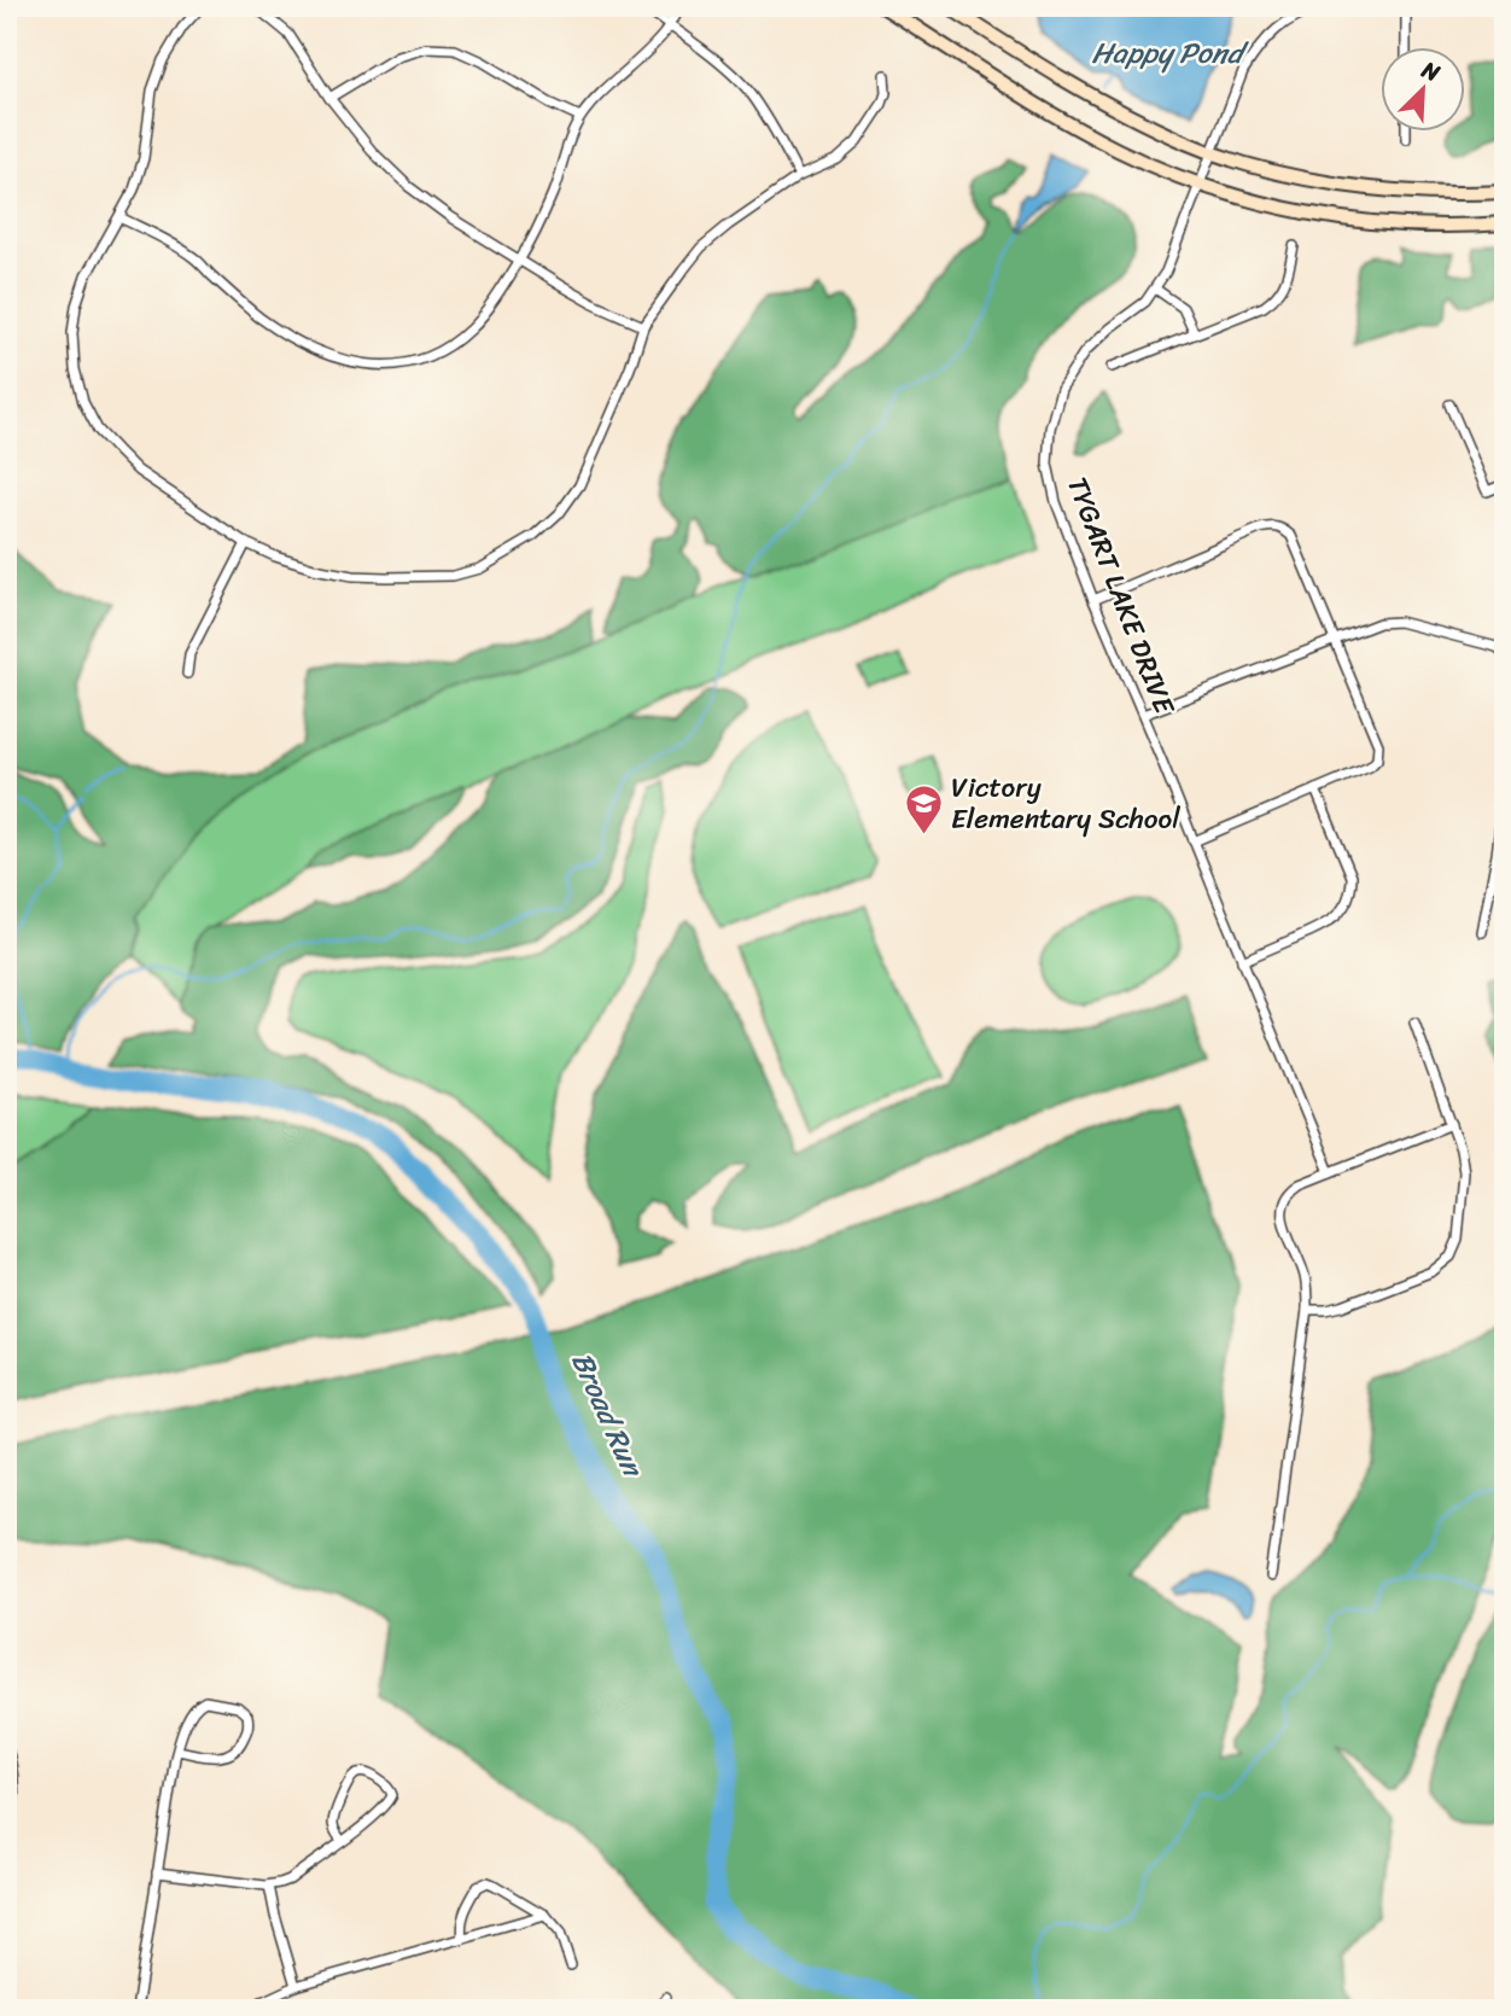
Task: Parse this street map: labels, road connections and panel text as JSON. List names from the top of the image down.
{
  "streets": {
    "street": ["TYGART LAKE DRIVE"]
  },
  "water": ["Happy Pond", "Broad Run"],
  "places": {
    "school or university": ["Victory Elementary School"]
  },
  "north": "top right"
}
